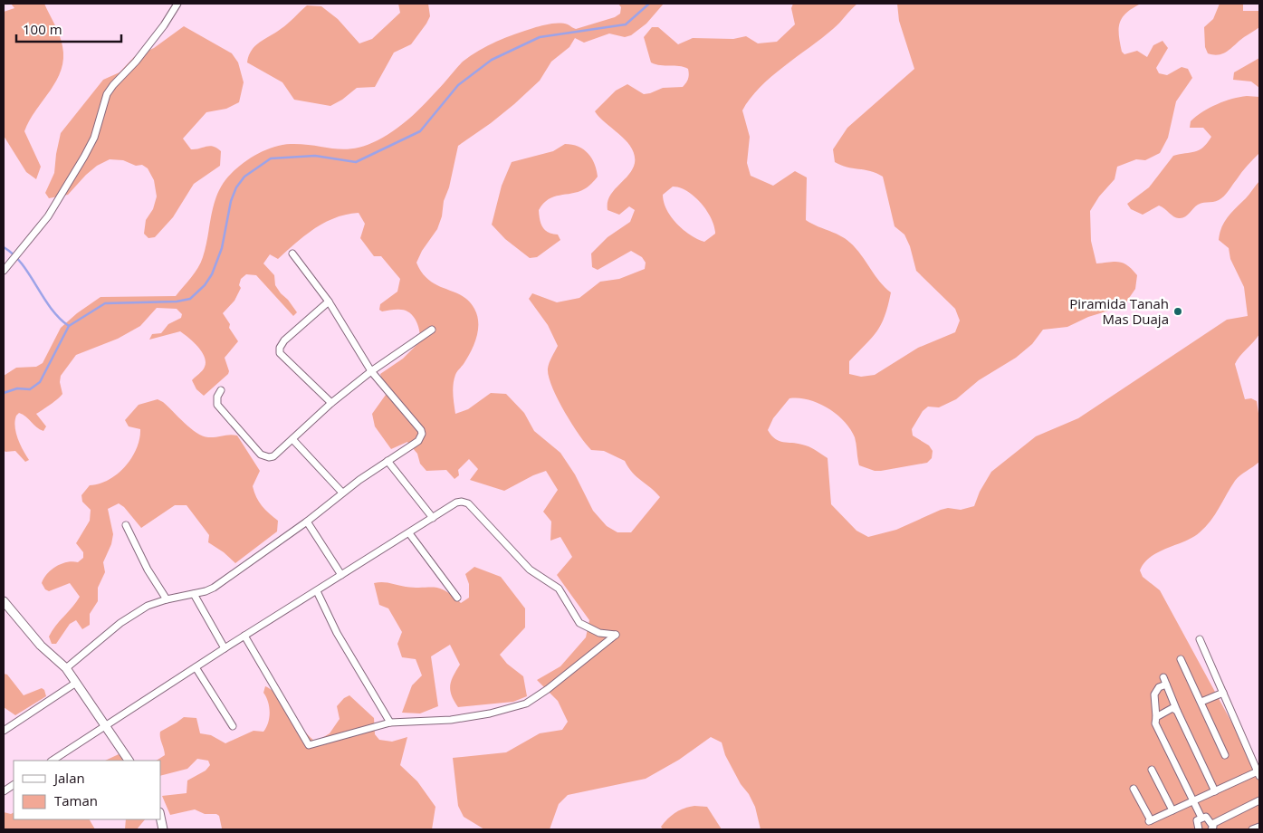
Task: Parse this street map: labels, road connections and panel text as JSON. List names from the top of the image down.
{
  "places": ["Piramida Tanah Mas Duaja"],
  "legend": ["Jalan", "Taman"],
  "scale_bar": "100 m"
}
